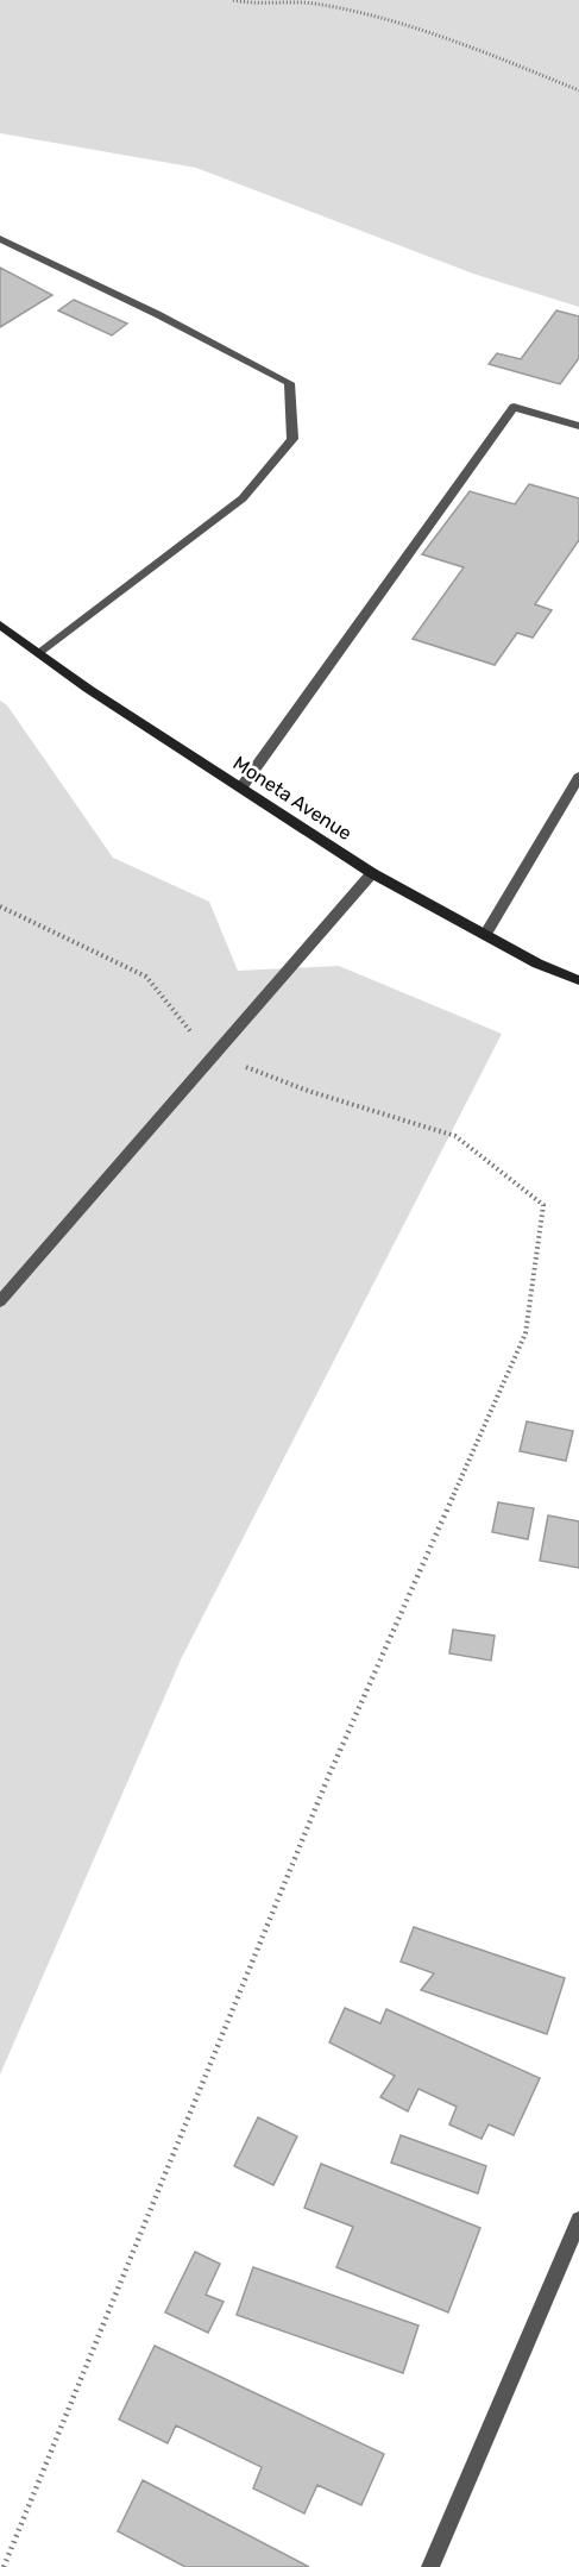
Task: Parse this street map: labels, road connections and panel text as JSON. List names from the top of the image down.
{
  "streets": {
    "street": ["Moneta Avenue"]
  }
}
